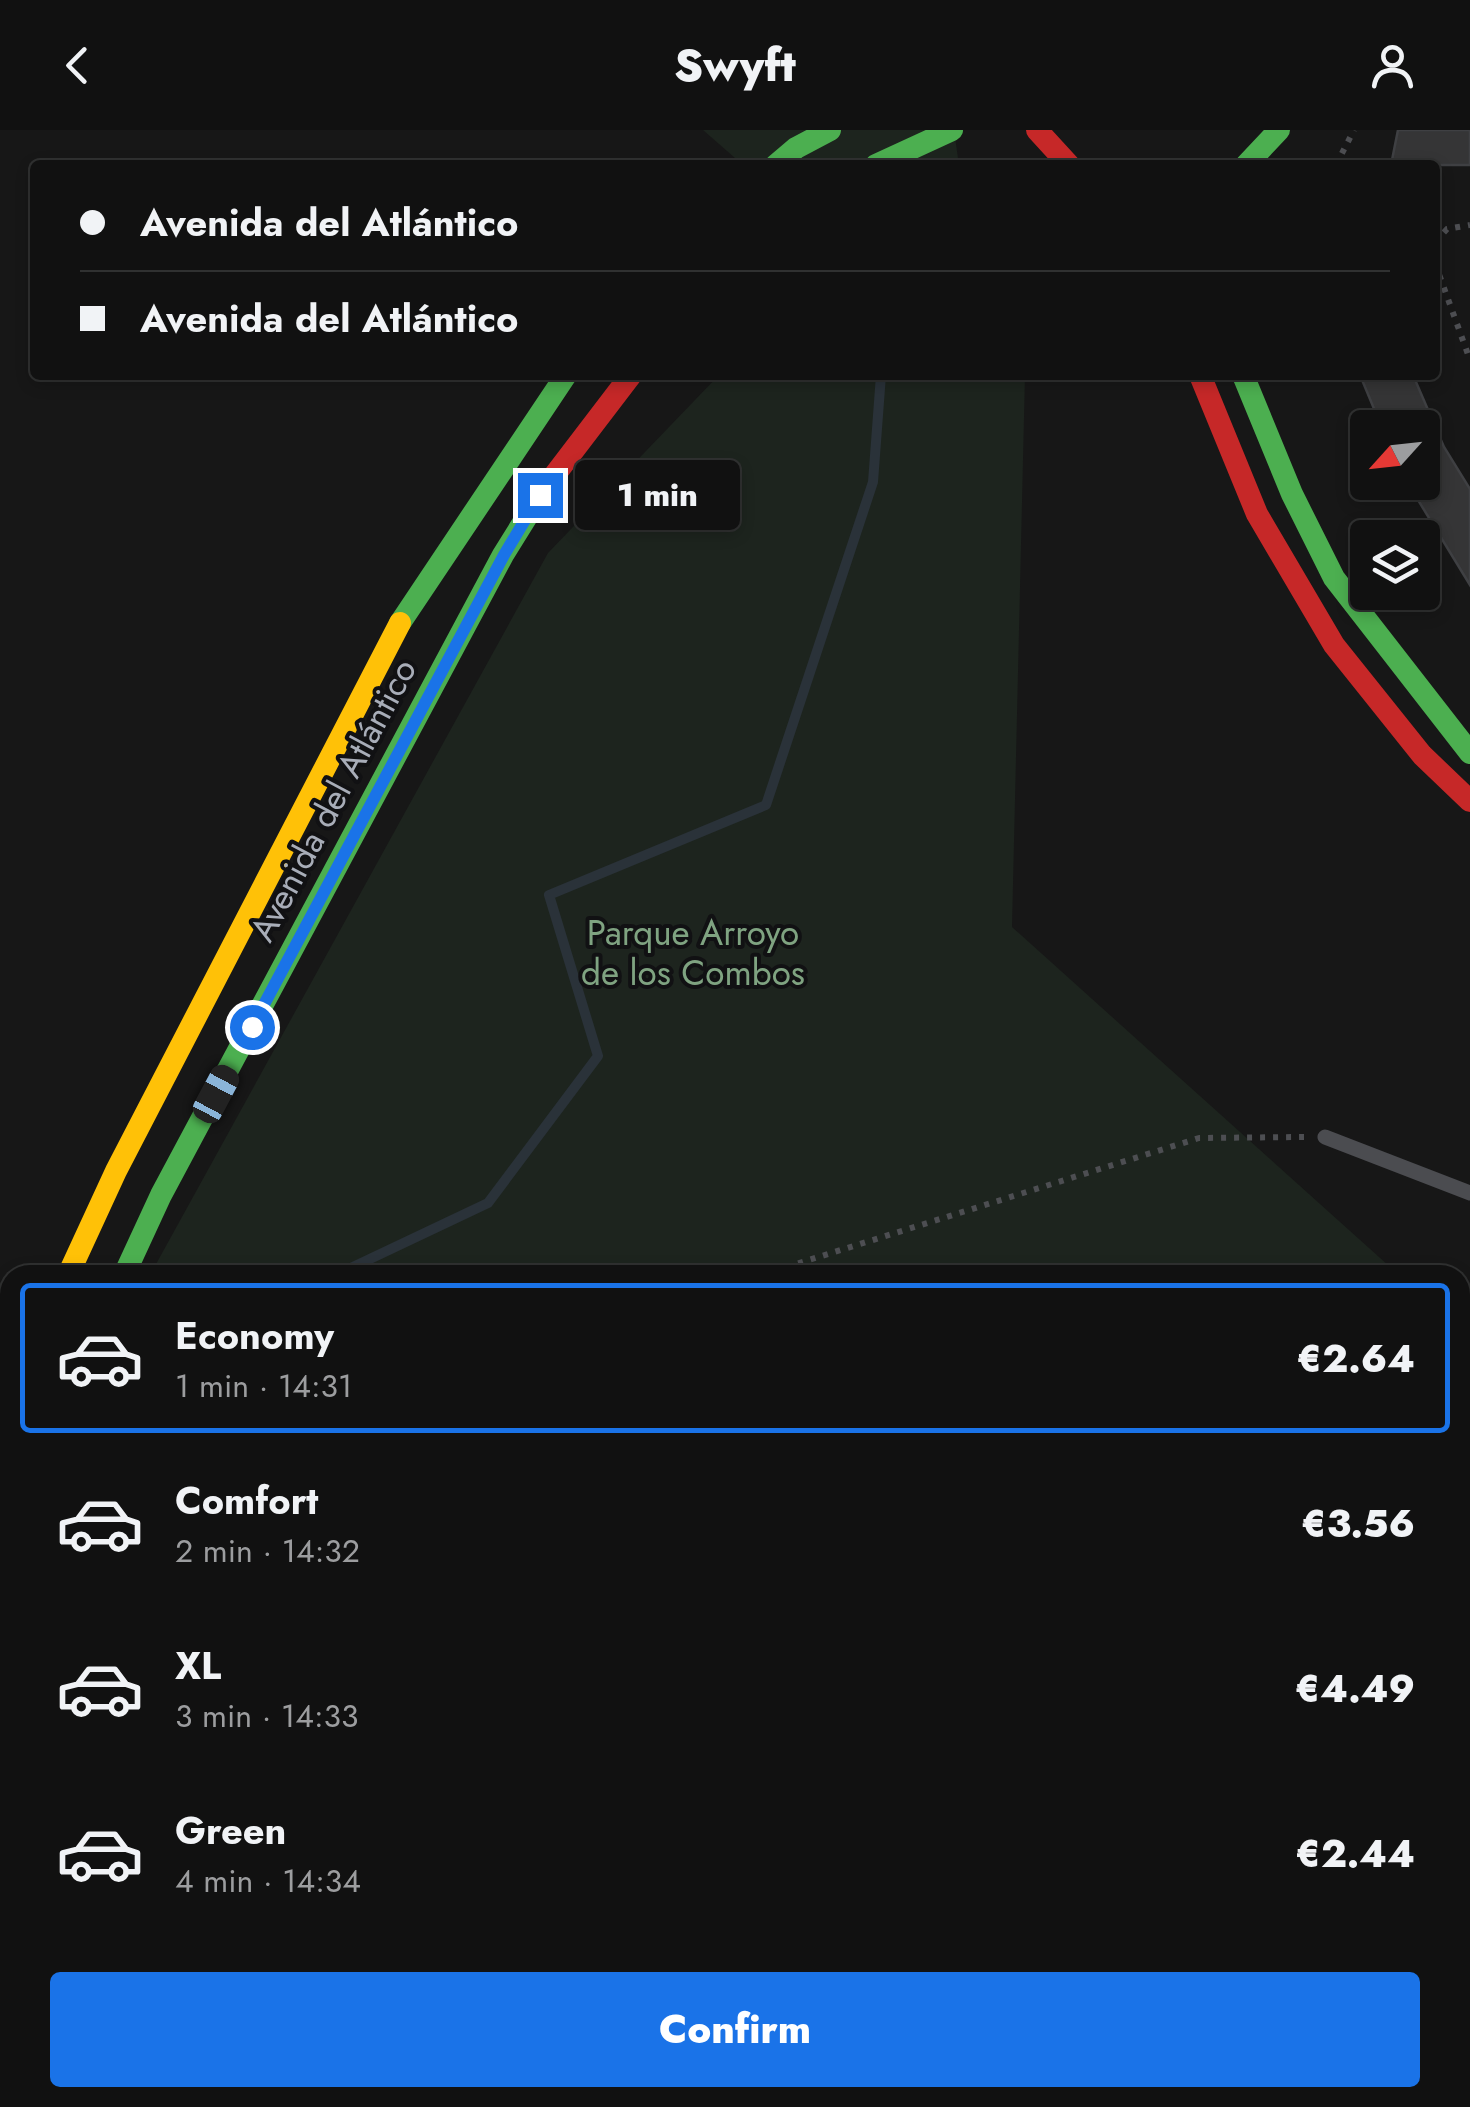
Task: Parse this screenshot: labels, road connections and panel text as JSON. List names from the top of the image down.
{
  "streets": {
    "street": ["Avenida del Atlántico"]
  },
  "parks": ["Parque Arroyo de los Combos"],
  "north": "bottom left",
  "page": {
    "header": "Swyft",
    "banner": ["Avenida del Atlántico", "Avenida del Atlántico"],
    "bubble": "1 min",
    "list": [
      {
        "name": "Economy",
        "note": "1 min · 14:31",
        "value": "€2.64"
      },
      {
        "name": "Comfort",
        "note": "2 min · 14:32",
        "value": "€3.56"
      },
      {
        "name": "XL",
        "note": "3 min · 14:33",
        "value": "€4.49"
      },
      {
        "name": "Green",
        "note": "4 min · 14:34",
        "value": "€2.44"
      }
    ],
    "buttons": "Confirm"
  }
}
